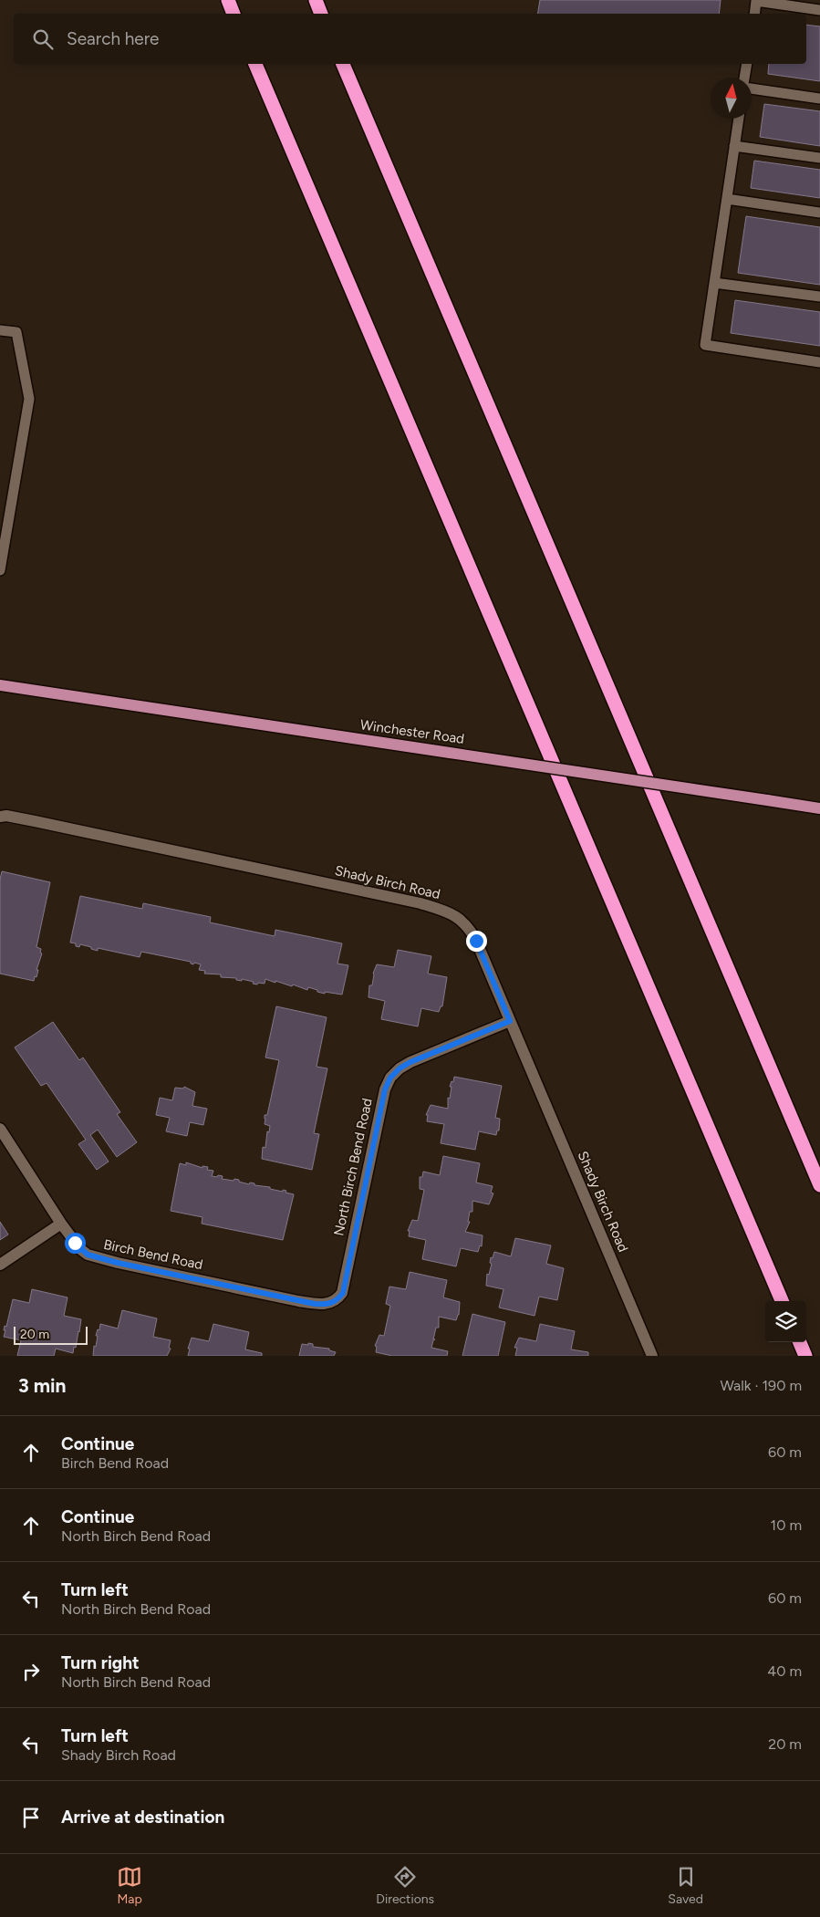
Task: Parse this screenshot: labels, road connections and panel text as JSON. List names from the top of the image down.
{
  "streets": {
    "main road": ["Winchester Road"],
    "street": ["Shady Birch Road", "North Birch Bend Road", "Birch Bend Road"]
  },
  "crossings": [
    ["Shady Birch Road", "North Birch Bend Road"],
    ["North Birch Bend Road", "Birch Bend Road"]
  ],
  "scale_bar": "20 m",
  "north": "top",
  "page": {
    "search": "Search here",
    "scale": "20 m",
    "heading": ["3 min", "Walk · 190 m"],
    "list": [
      ["Continue", "Birch Bend Road", "60 m"],
      ["Continue", "North Birch Bend Road", "10 m"],
      ["Turn left", "North Birch Bend Road", "60 m"],
      ["Turn right", "North Birch Bend Road", "40 m"],
      ["Turn left", "Shady Birch Road", "20 m"],
      "Arrive at destination"
    ],
    "nav": ["Map", "Directions", "Saved"]
  }
}
